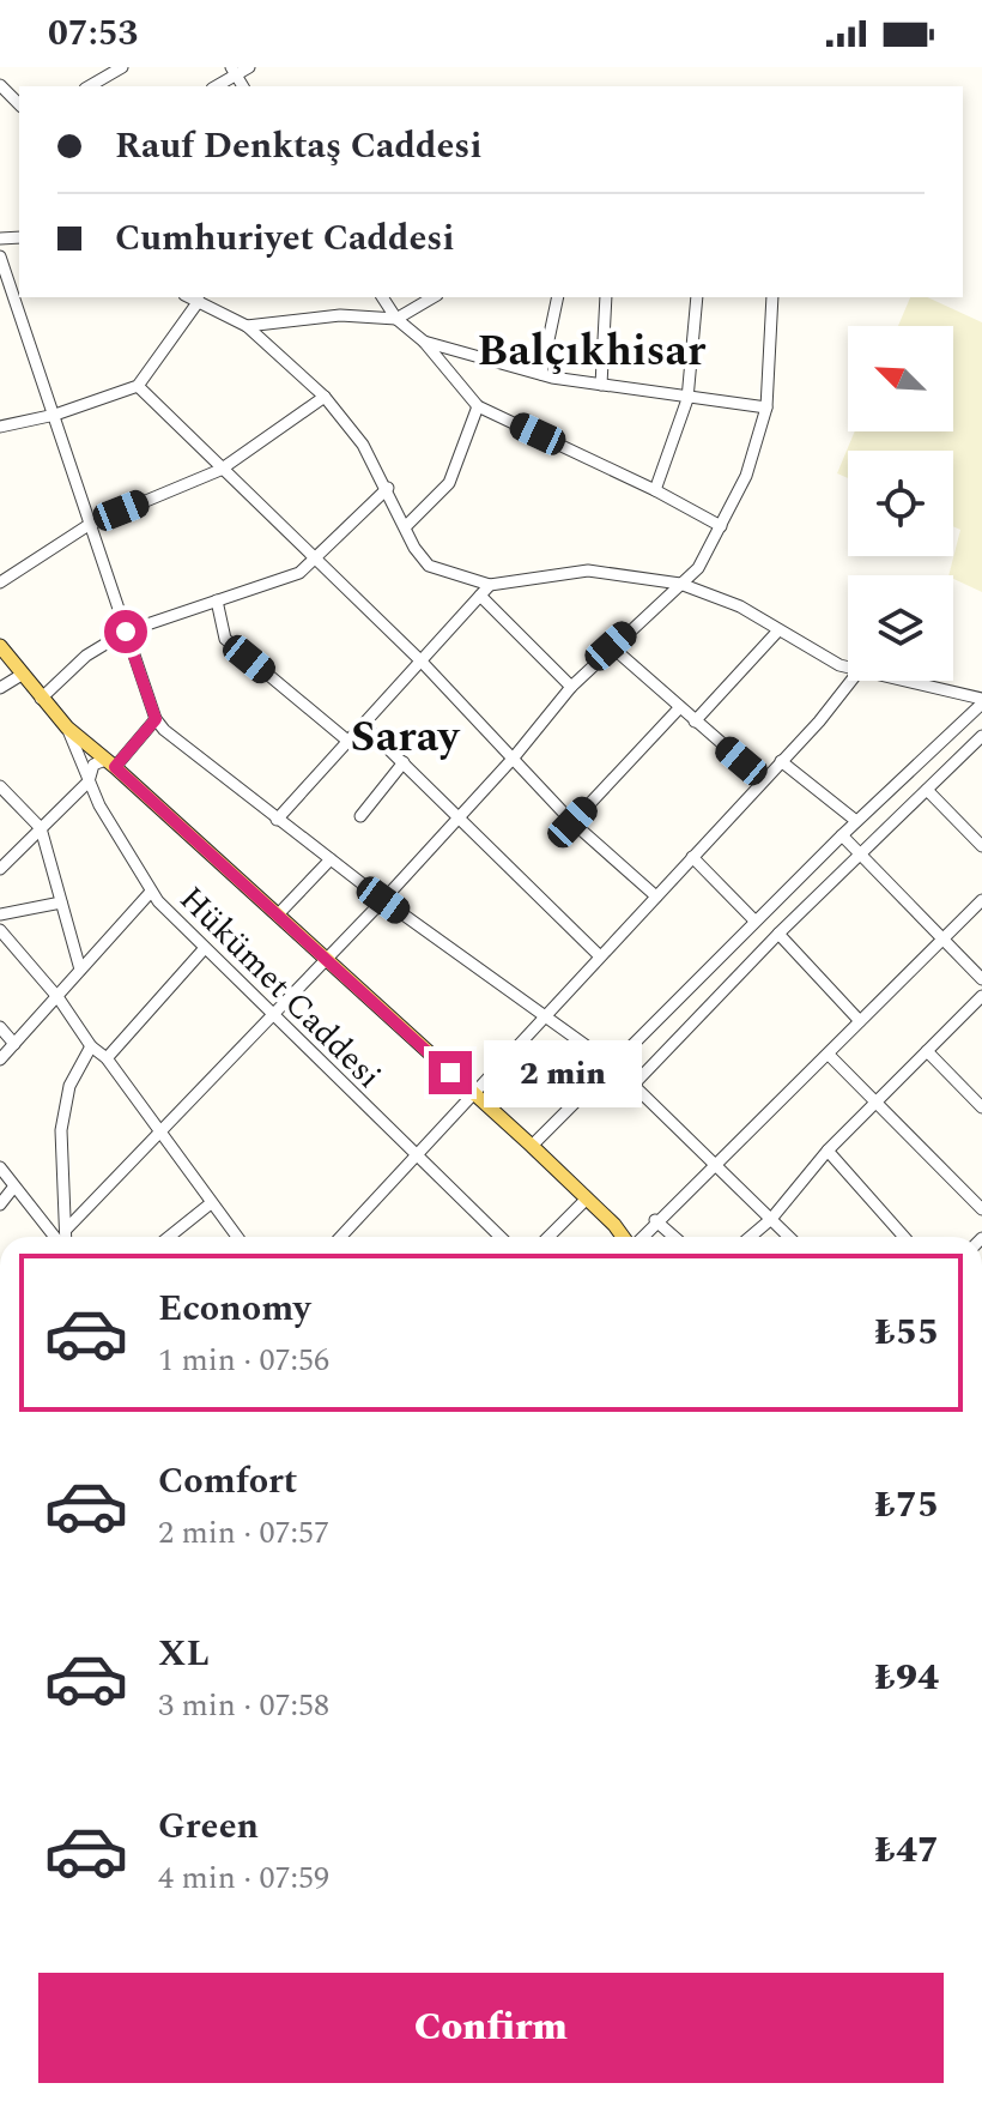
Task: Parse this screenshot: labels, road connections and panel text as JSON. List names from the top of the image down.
{
  "streets": {
    "street": ["Hükümet Caddesi"]
  },
  "districts": ["Balçıkhisar", "Saray"],
  "north": "top left",
  "page": {
    "status": "07:53",
    "banner": ["Rauf Denktaş Caddesi", "Cumhuriyet Caddesi"],
    "bubble": "2 min",
    "list": [
      {
        "name": "Economy",
        "note": "1 min · 07:56",
        "value": "₺55"
      },
      {
        "name": "Comfort",
        "note": "2 min · 07:57",
        "value": "₺75"
      },
      {
        "name": "XL",
        "note": "3 min · 07:58",
        "value": "₺94"
      },
      {
        "name": "Green",
        "note": "4 min · 07:59",
        "value": "₺47"
      }
    ],
    "buttons": "Confirm"
  }
}
